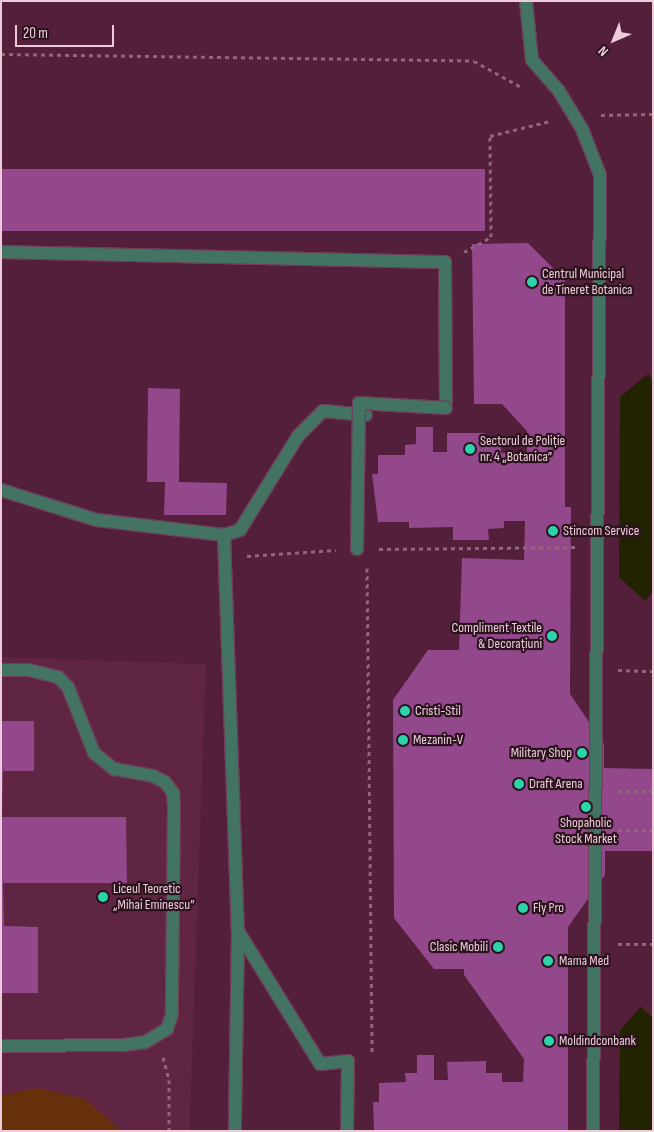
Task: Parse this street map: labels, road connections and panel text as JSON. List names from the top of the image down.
{
  "places": [
    "Centrul Municipal de Tineret Botanica",
    "Sectorul de Poliție nr. 4 „Botanica”",
    "Stincom Service",
    "Compliment Textile & Decorațiuni",
    "Cristi-Stil",
    "Mezanin-V",
    "Military Shop",
    "Draft Arena",
    "Shopaholic Stock Market",
    "Liceul Teoretic „Mihai Eminescu”",
    "Fly Pro",
    "Clasic Mobili",
    "Mama Med",
    "Moldindconbank"
  ],
  "scale_bar": "20 m",
  "north": "bottom left"
}
